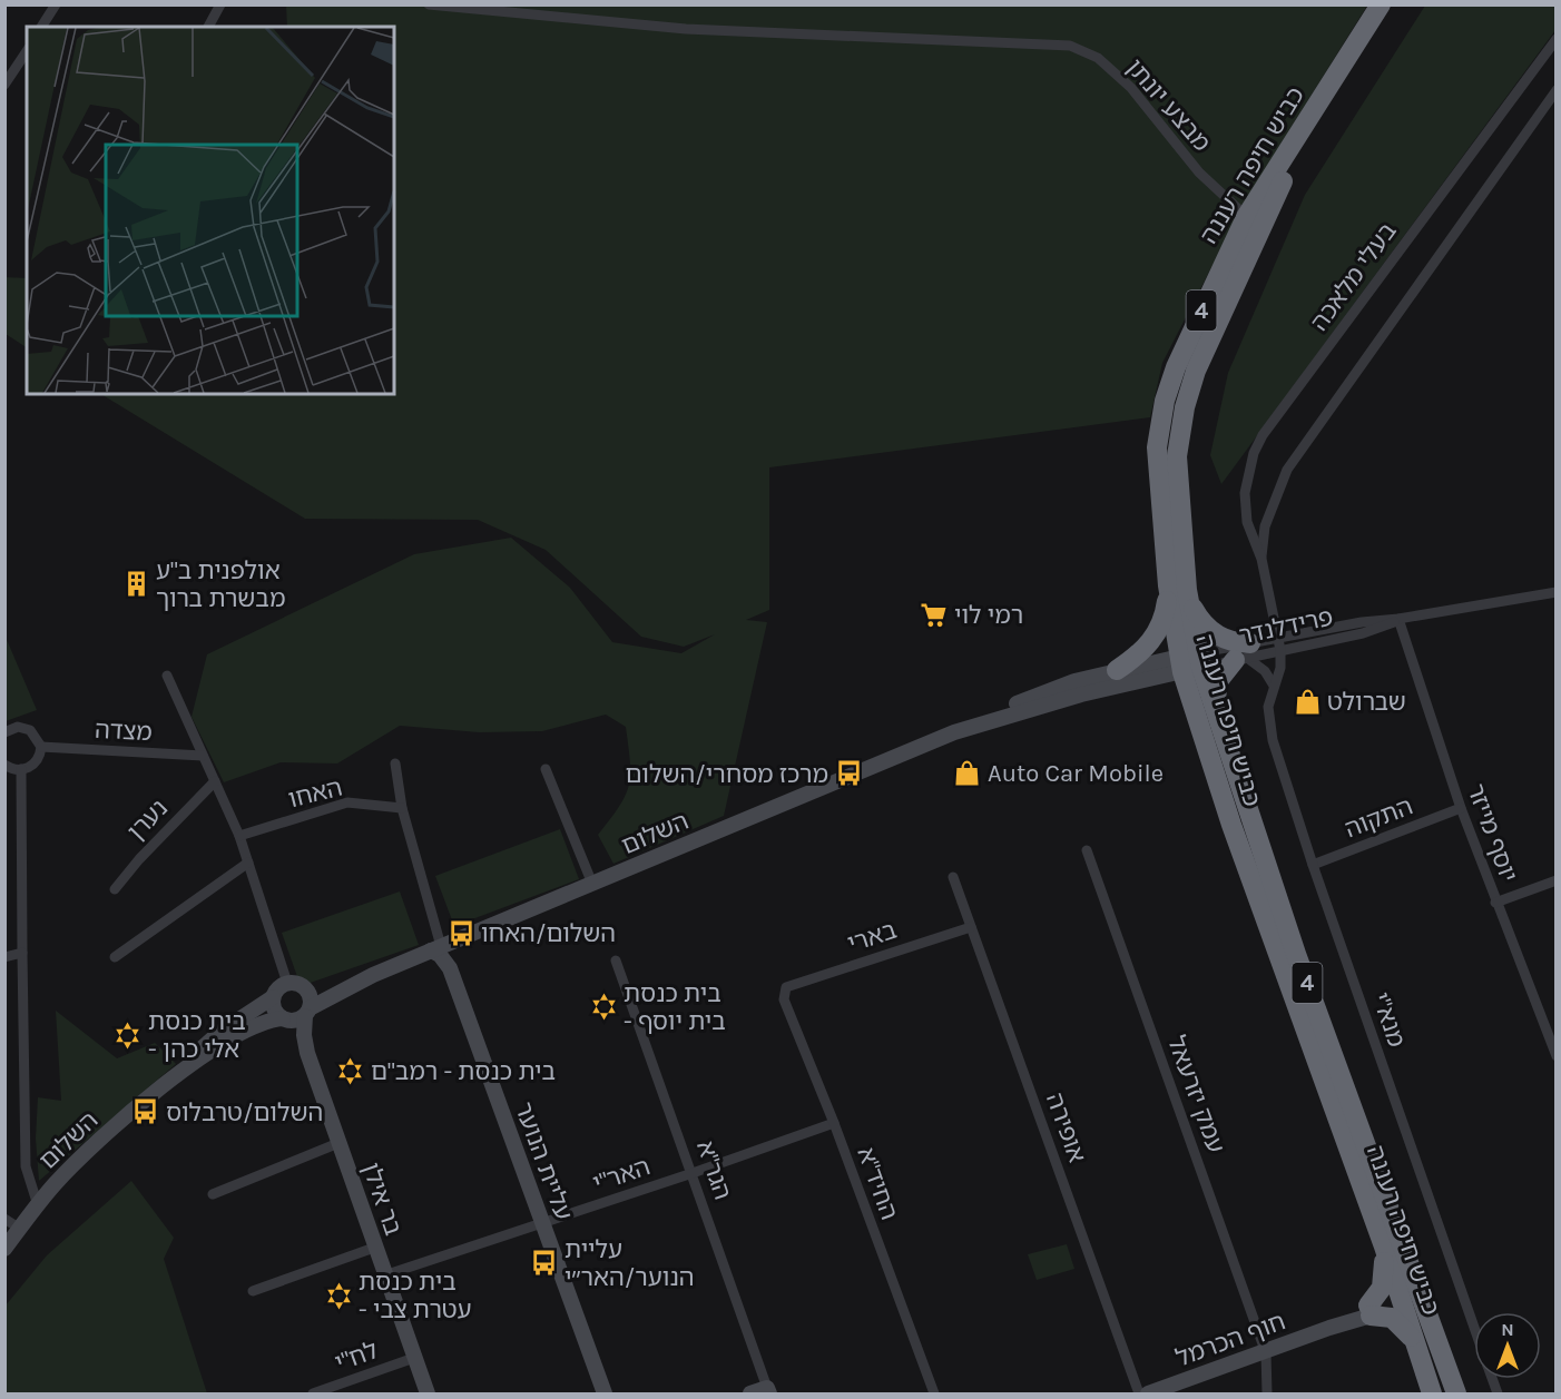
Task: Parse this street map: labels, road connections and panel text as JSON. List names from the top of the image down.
{
  "streets": {
    "highway": ["כביש חיפה רעננה", "4"],
    "street": [
      "מבצע יונתן",
      "בעלי מלאכה",
      "פרידלנדר",
      "מצדה",
      "האחו",
      "התקוה",
      "נערן",
      "השלום",
      "יוסף מייזר",
      "בארי",
      "מנא\"י",
      "עמק יזרעאל",
      "אופירה",
      "עליית הנוער",
      "הגר\"א",
      "האר\"י",
      "החיד\"א",
      "בר אילן",
      "חוף הכרמל",
      "לח\"י"
    ]
  },
  "crossings": [
    ["מבצע יונתן", "כביש חיפה רעננה"],
    ["כביש חיפה רעננה", "פרידלנדר"],
    ["כביש חיפה רעננה", "השלום"],
    ["כביש חיפה רעננה", "חוף הכרמל"],
    ["בעלי מלאכה", "פרידלנדר"],
    ["בעלי מלאכה", "מנא\"י"],
    ["פרידלנדר", "השלום"],
    ["פרידלנדר", "יוסף מייזר"],
    ["פרידלנדר", "מנא\"י"],
    ["התקוה", "יוסף מייזר"],
    ["התקוה", "מנא\"י"],
    ["השלום", "עליית הנוער"],
    ["השלום", "בר אילן"],
    ["בארי", "אופירה"],
    ["בארי", "החיד\"א"],
    ["עמק יזרעאל", "חוף הכרמל"],
    ["עליית הנוער", "האר\"י"],
    ["הגר\"א", "האר\"י"],
    ["האר\"י", "החיד\"א"],
    ["האר\"י", "בר אילן"],
    ["בר אילן", "לח\"י"]
  ],
  "places": {
    "building": ["אולפנית ב\"ע מבשרת ברוך"],
    "supermarket": ["רמי לוי"],
    "shop": ["שברולט", "Auto Car Mobile"],
    "bus stop": [
      "מרכז מסחרי/השלום",
      "השלום/האחו",
      "השלום/טרבלוס",
      "עליית הנוער/האר״י"
    ],
    "synagogue": [
      "בית כנסת - בית יוסף",
      "בית כנסת - אלי כהן",
      "בית כנסת - רמב\"ם",
      "בית כנסת - עטרת צבי"
    ]
  },
  "north": "top"
}
